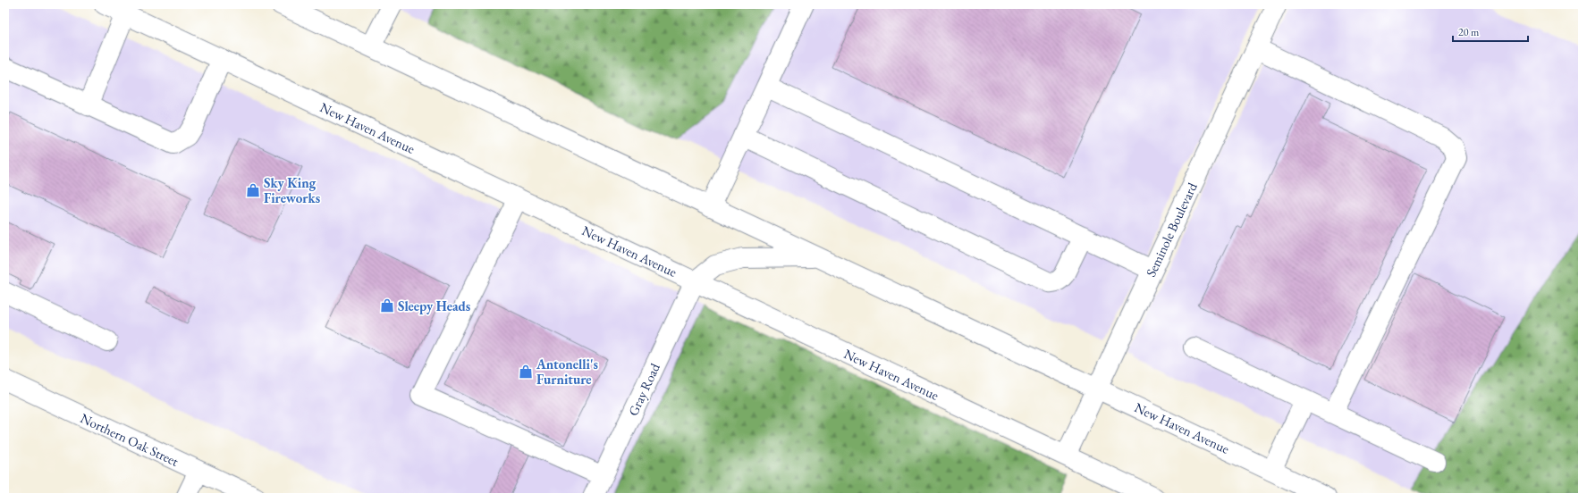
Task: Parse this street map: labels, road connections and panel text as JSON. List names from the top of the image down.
{
  "streets": {
    "main road": [
      "New Haven Avenue",
      "Seminole Boulevard",
      "Gray Road",
      "Northern Oak Street"
    ]
  },
  "crossings": [
    ["New Haven Avenue", "Seminole Boulevard"],
    ["New Haven Avenue", "Gray Road"]
  ],
  "places": {
    "shop": ["Sky King Fireworks", "Sleepy Heads", "Antonelli's Furniture"]
  },
  "scale_bar": "20 m"
}
